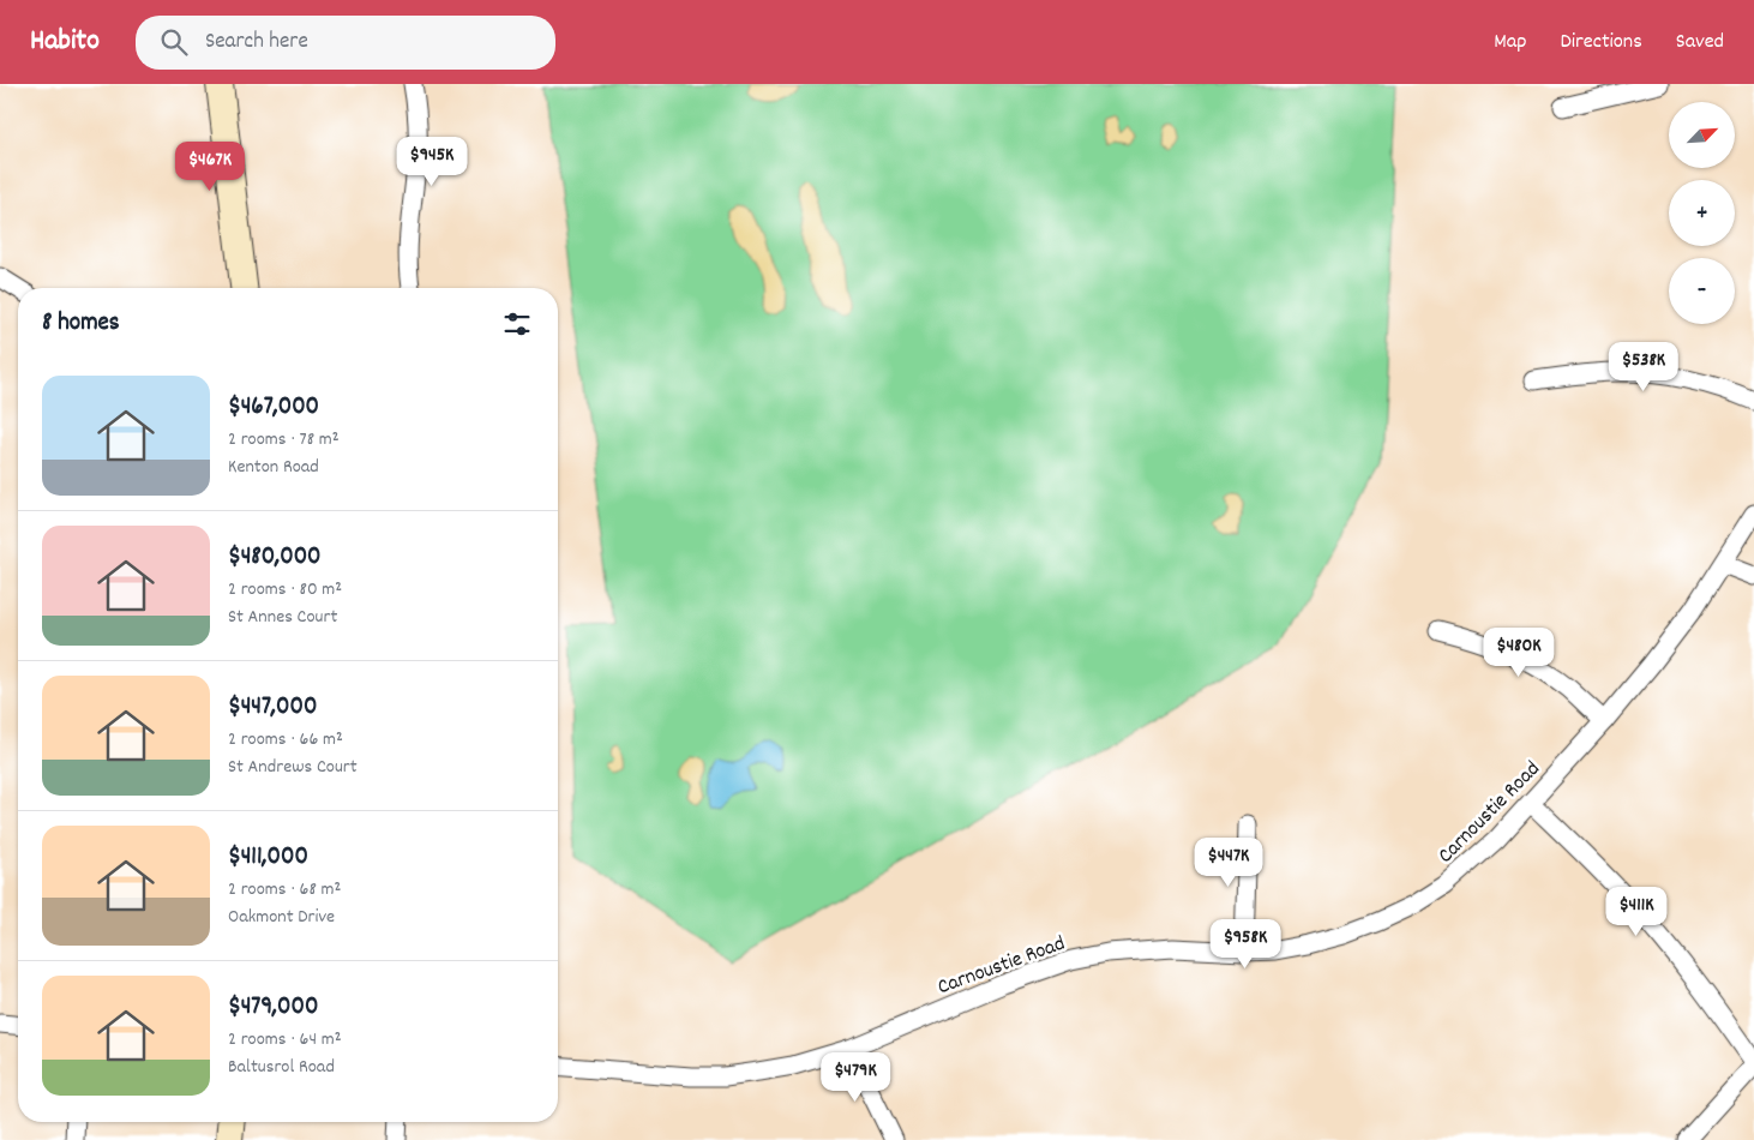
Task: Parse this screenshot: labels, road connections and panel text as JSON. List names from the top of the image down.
{
  "streets": {
    "street": ["Carnoustie Road"]
  },
  "north": "top right",
  "page": {
    "header": "Habito",
    "search": "Search here",
    "nav": ["Map", "Directions", "Saved"],
    "map_buttons": ["+", "−"],
    "price": [
      "$945K",
      "$467K",
      "$538K",
      "$480K",
      "$447K",
      "$411K",
      "$958K",
      "$479K"
    ],
    "heading": "8 homes",
    "list": [
      {
        "name": "$467,000",
        "note": "2 rooms · 78 m² · Kenton Road"
      },
      {
        "name": "$480,000",
        "note": "2 rooms · 80 m² · St Annes Court"
      },
      {
        "name": "$447,000",
        "note": "2 rooms · 66 m² · St Andrews Court"
      },
      {
        "name": "$411,000",
        "note": "2 rooms · 68 m² · Oakmont Drive"
      },
      {
        "name": "$479,000",
        "note": "2 rooms · 64 m² · Baltusrol Road"
      }
    ]
  }
}
